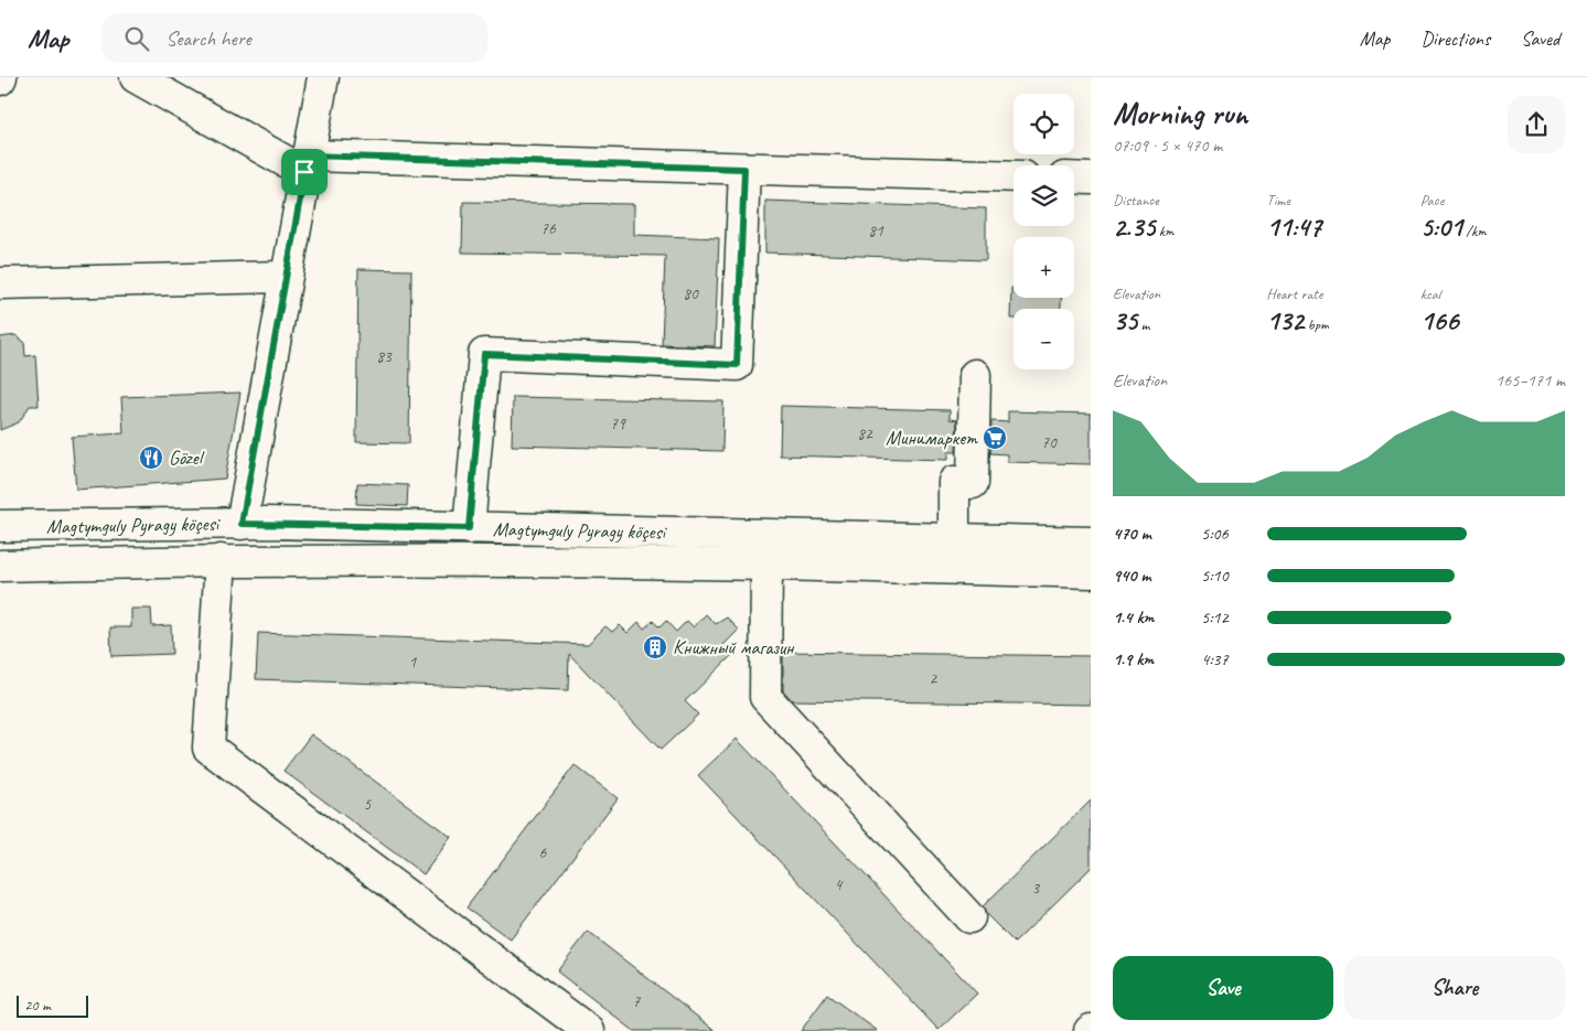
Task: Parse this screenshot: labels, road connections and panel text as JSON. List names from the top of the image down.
{
  "streets": {
    "main road": ["Magtymguly Pyragy köçesi"]
  },
  "places": {
    "supermarket": ["Минимаркет"],
    "restaurant": ["Gözel"],
    "building": ["Книжный магазин"]
  },
  "house_numbers": [
    "76",
    "81",
    "80",
    "83",
    "79",
    "82",
    "70",
    "1",
    "2",
    "5",
    "6",
    "4",
    "3",
    "7"
  ],
  "scale_bar": "20 m",
  "page": {
    "header": "Map",
    "search": "Search here",
    "nav": ["Map", "Directions", "Saved"],
    "heading": ["Morning run", "07:09 · 5 × 470 m"],
    "map_buttons": ["+", "−"],
    "stats": [
      ["Distance", "2.35 km"],
      ["Time", "11:47"],
      ["Pace", "5:01 /km"],
      ["Elevation", "35 m"],
      ["Heart rate", "132 bpm"],
      ["kcal", "166"]
    ],
    "chart": ["Elevation", "165–171 m"],
    "list": [
      {
        "name": "470 m",
        "note": "5:06"
      },
      {
        "name": "940 m",
        "note": "5:10"
      },
      {
        "name": "1.4 km",
        "note": "5:12"
      },
      {
        "name": "1.9 km",
        "note": "4:37"
      }
    ],
    "buttons": ["Save", "Share"],
    "scale": "20 m"
  }
}
